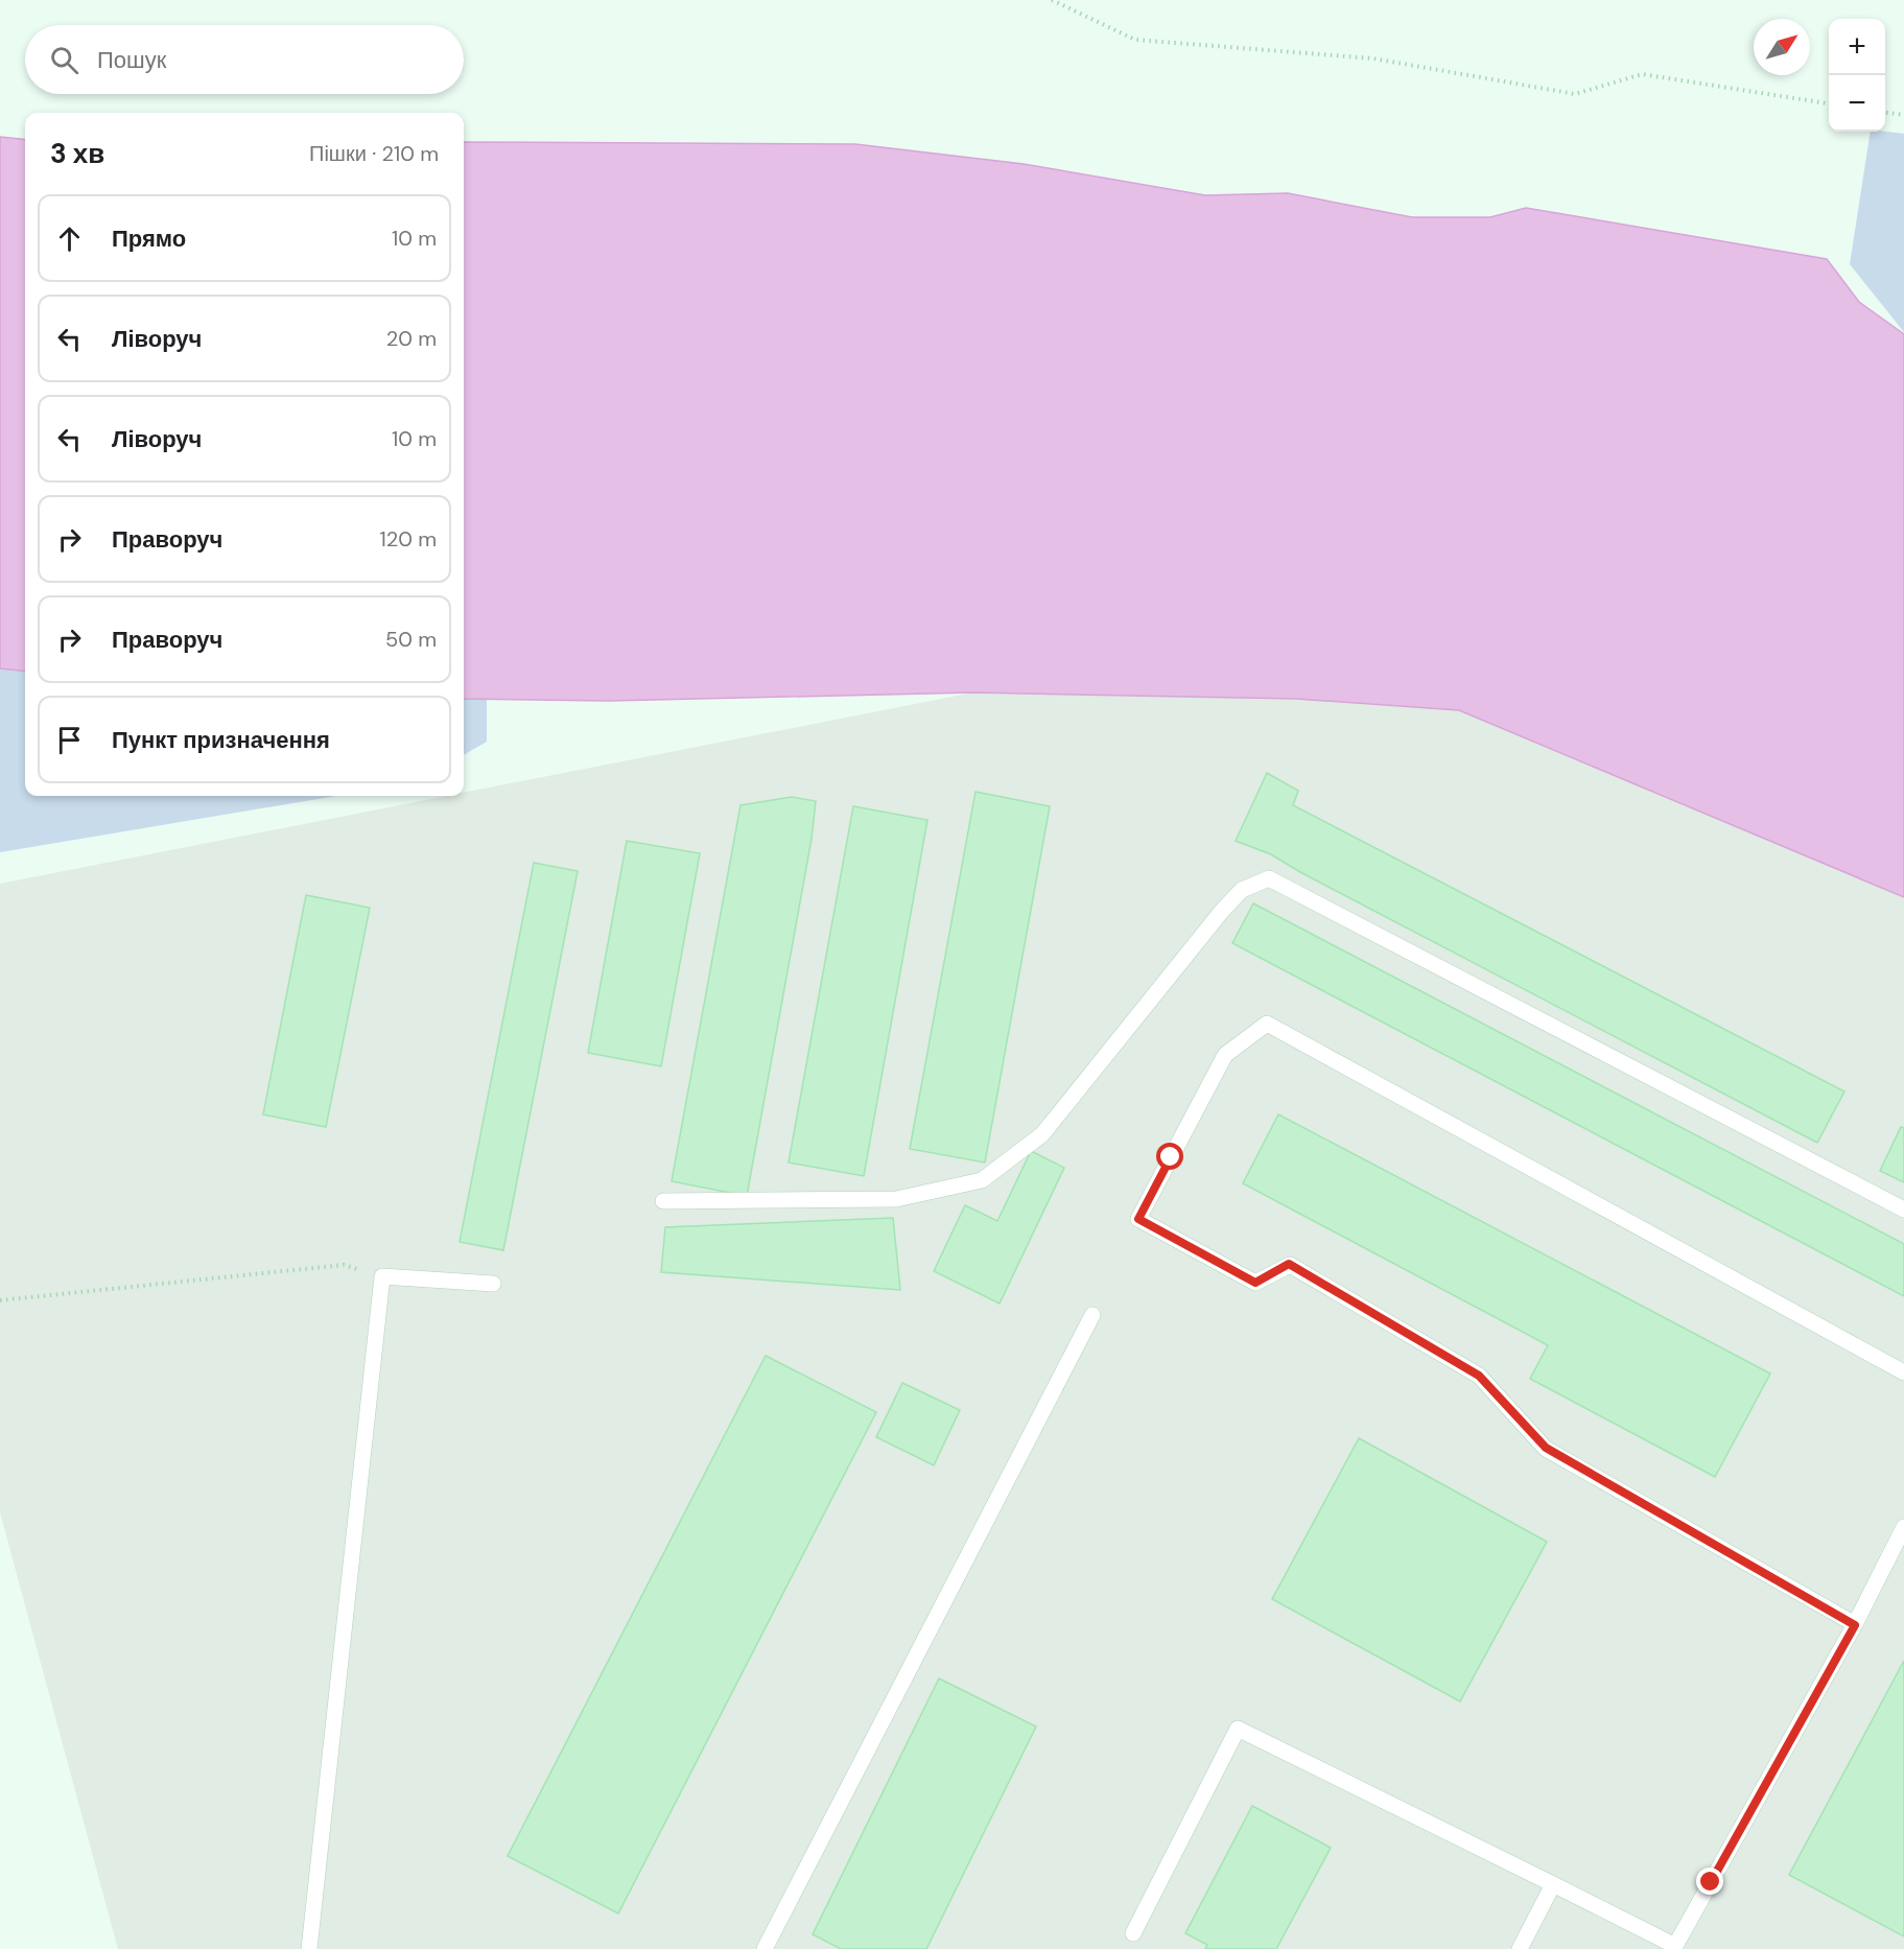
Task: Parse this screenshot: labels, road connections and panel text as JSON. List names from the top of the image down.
{
  "north": "top right",
  "page": {
    "map_buttons": ["+", "−"],
    "search": "Пошук",
    "heading": ["3 хв", "Пішки · 210 m"],
    "list": [
      ["Прямо", "10 m"],
      ["Ліворуч", "20 m"],
      ["Ліворуч", "10 m"],
      ["Праворуч", "120 m"],
      ["Праворуч", "50 m"],
      "Пункт призначення"
    ]
  }
}
